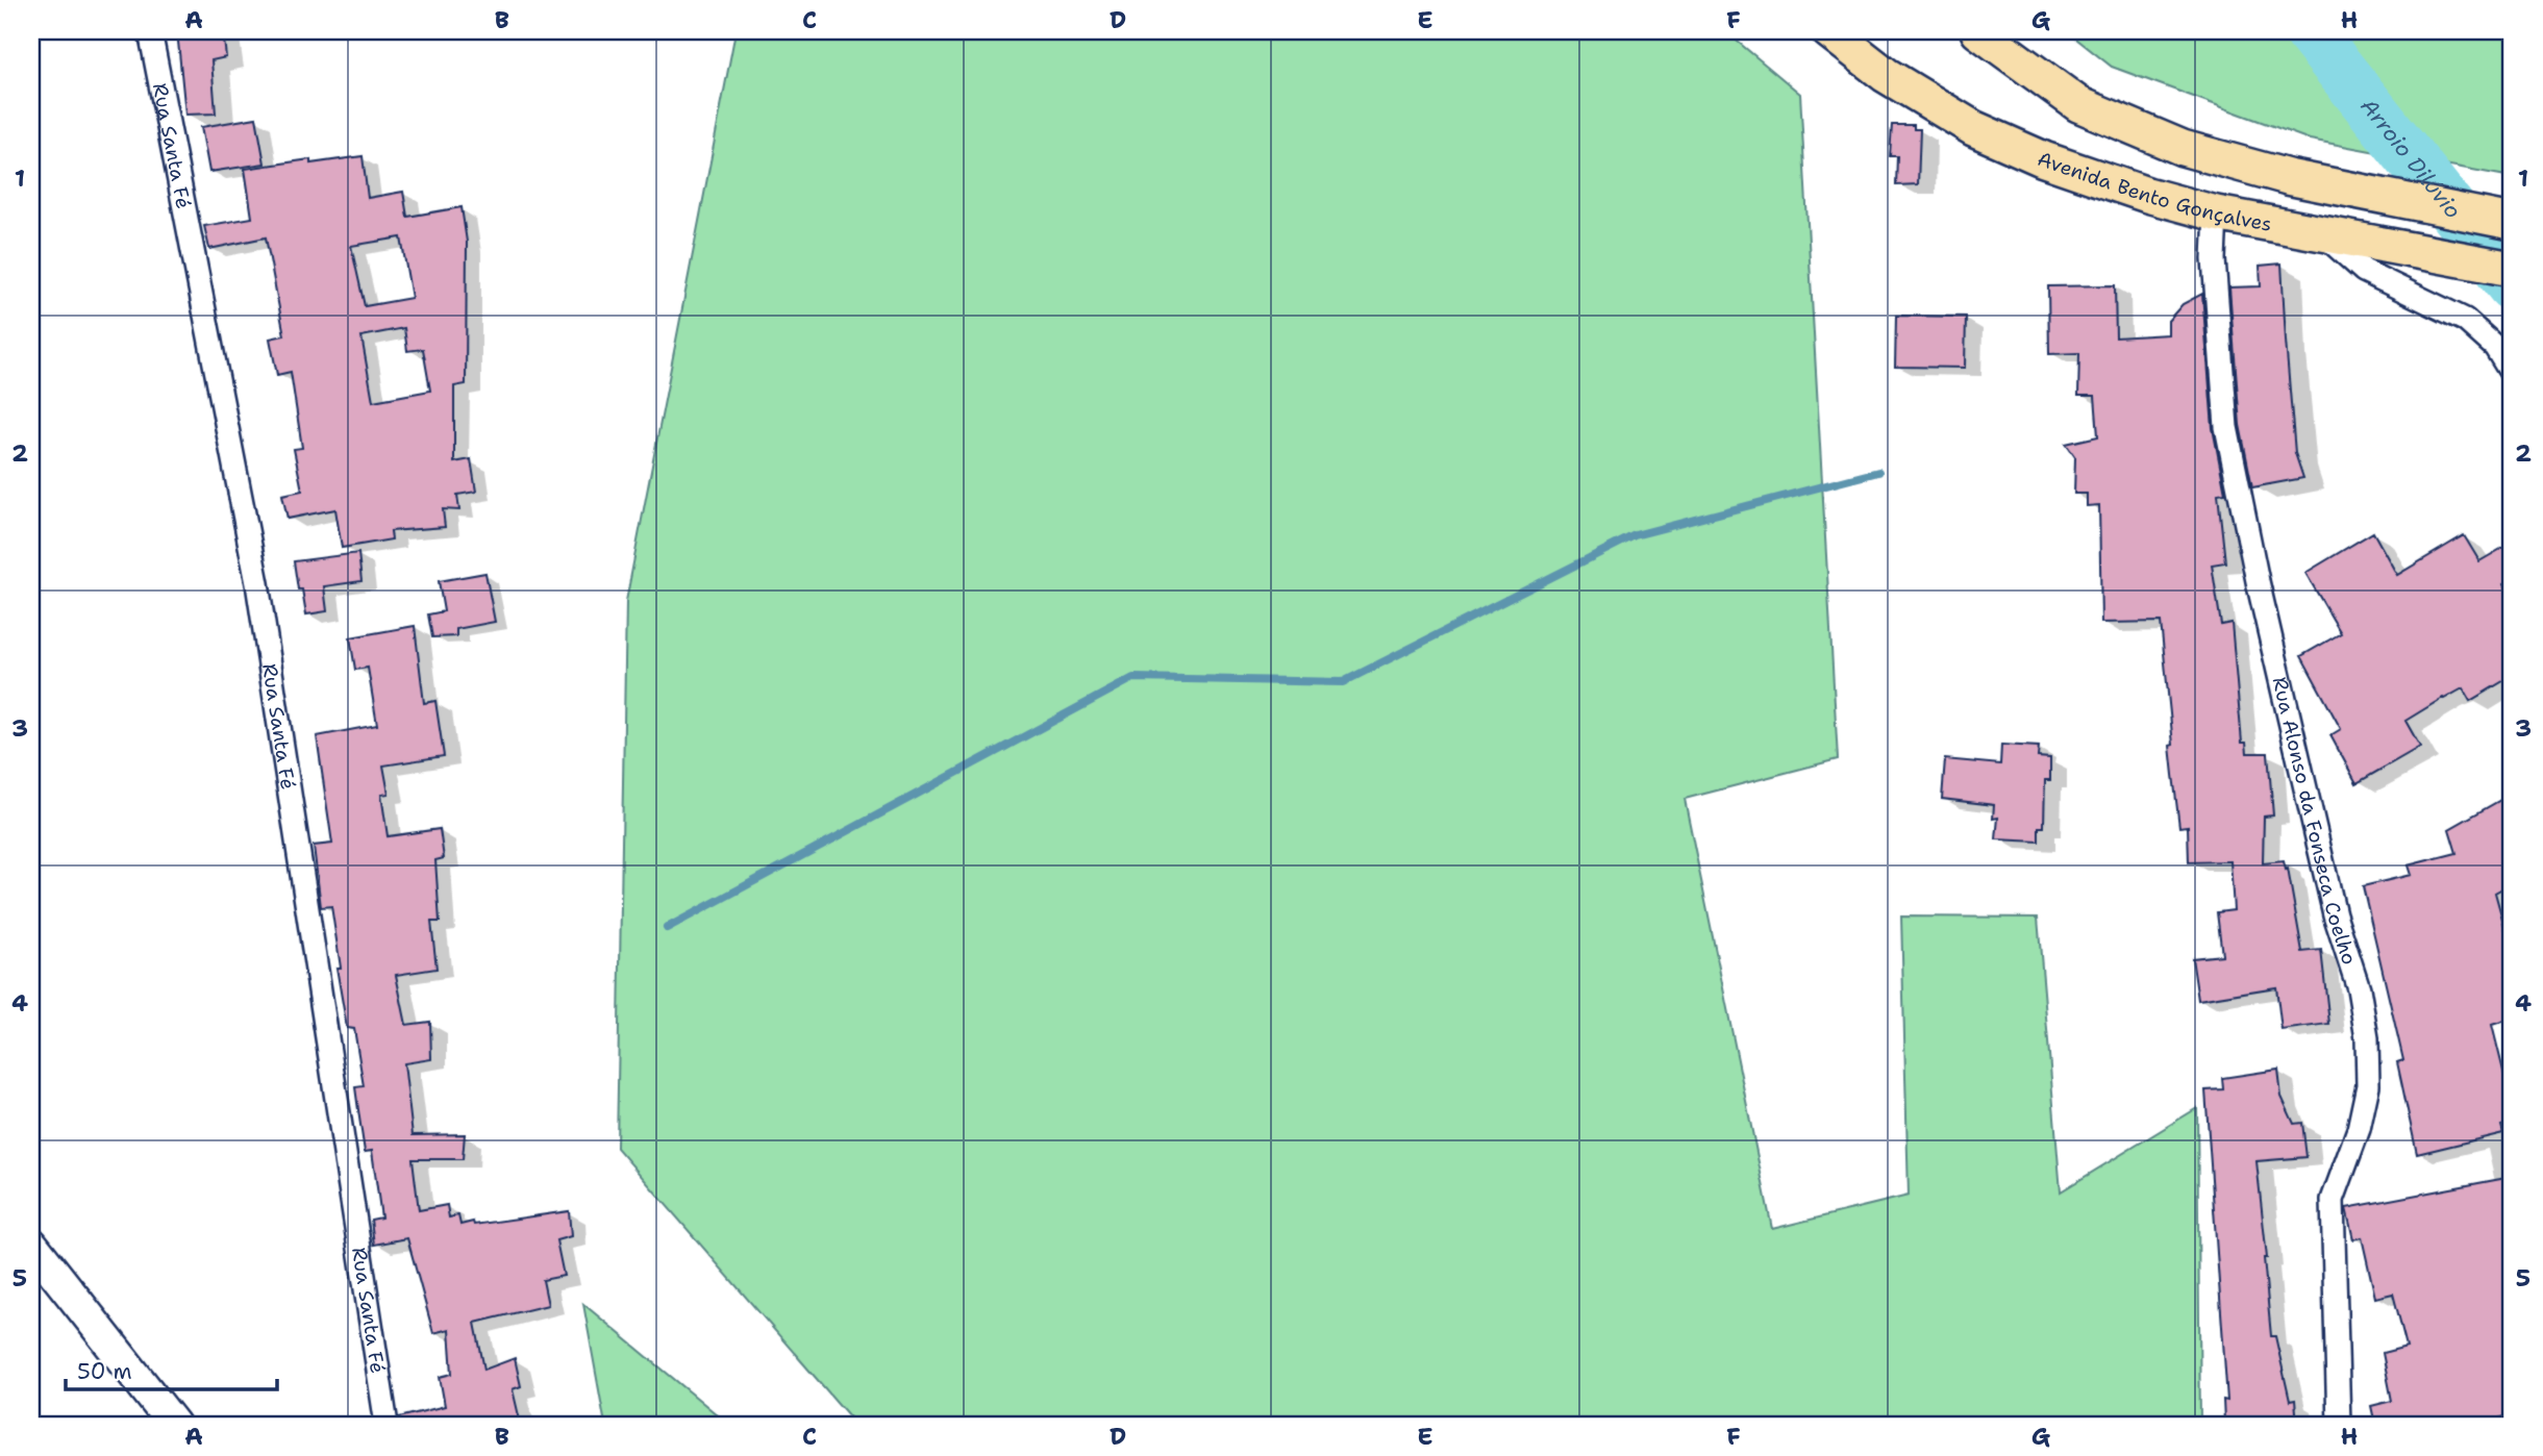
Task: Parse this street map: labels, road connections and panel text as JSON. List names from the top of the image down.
{
  "streets": {
    "main road": ["Avenida Bento Gonçalves"],
    "street": ["Rua Santa Fé", "Rua Alonso da Fonseca Coelho"]
  },
  "crossings": [
    ["Avenida Bento Gonçalves", "Rua Alonso da Fonseca Coelho"]
  ],
  "water": ["Arroio Dilúvio"],
  "scale_bar": "50 m",
  "grid": {
    "columns": [
      "A",
      "B",
      "C",
      "D",
      "E",
      "F",
      "G",
      "H"
    ],
    "rows": [
      "1",
      "2",
      "3",
      "4",
      "5"
    ]
  }
}
